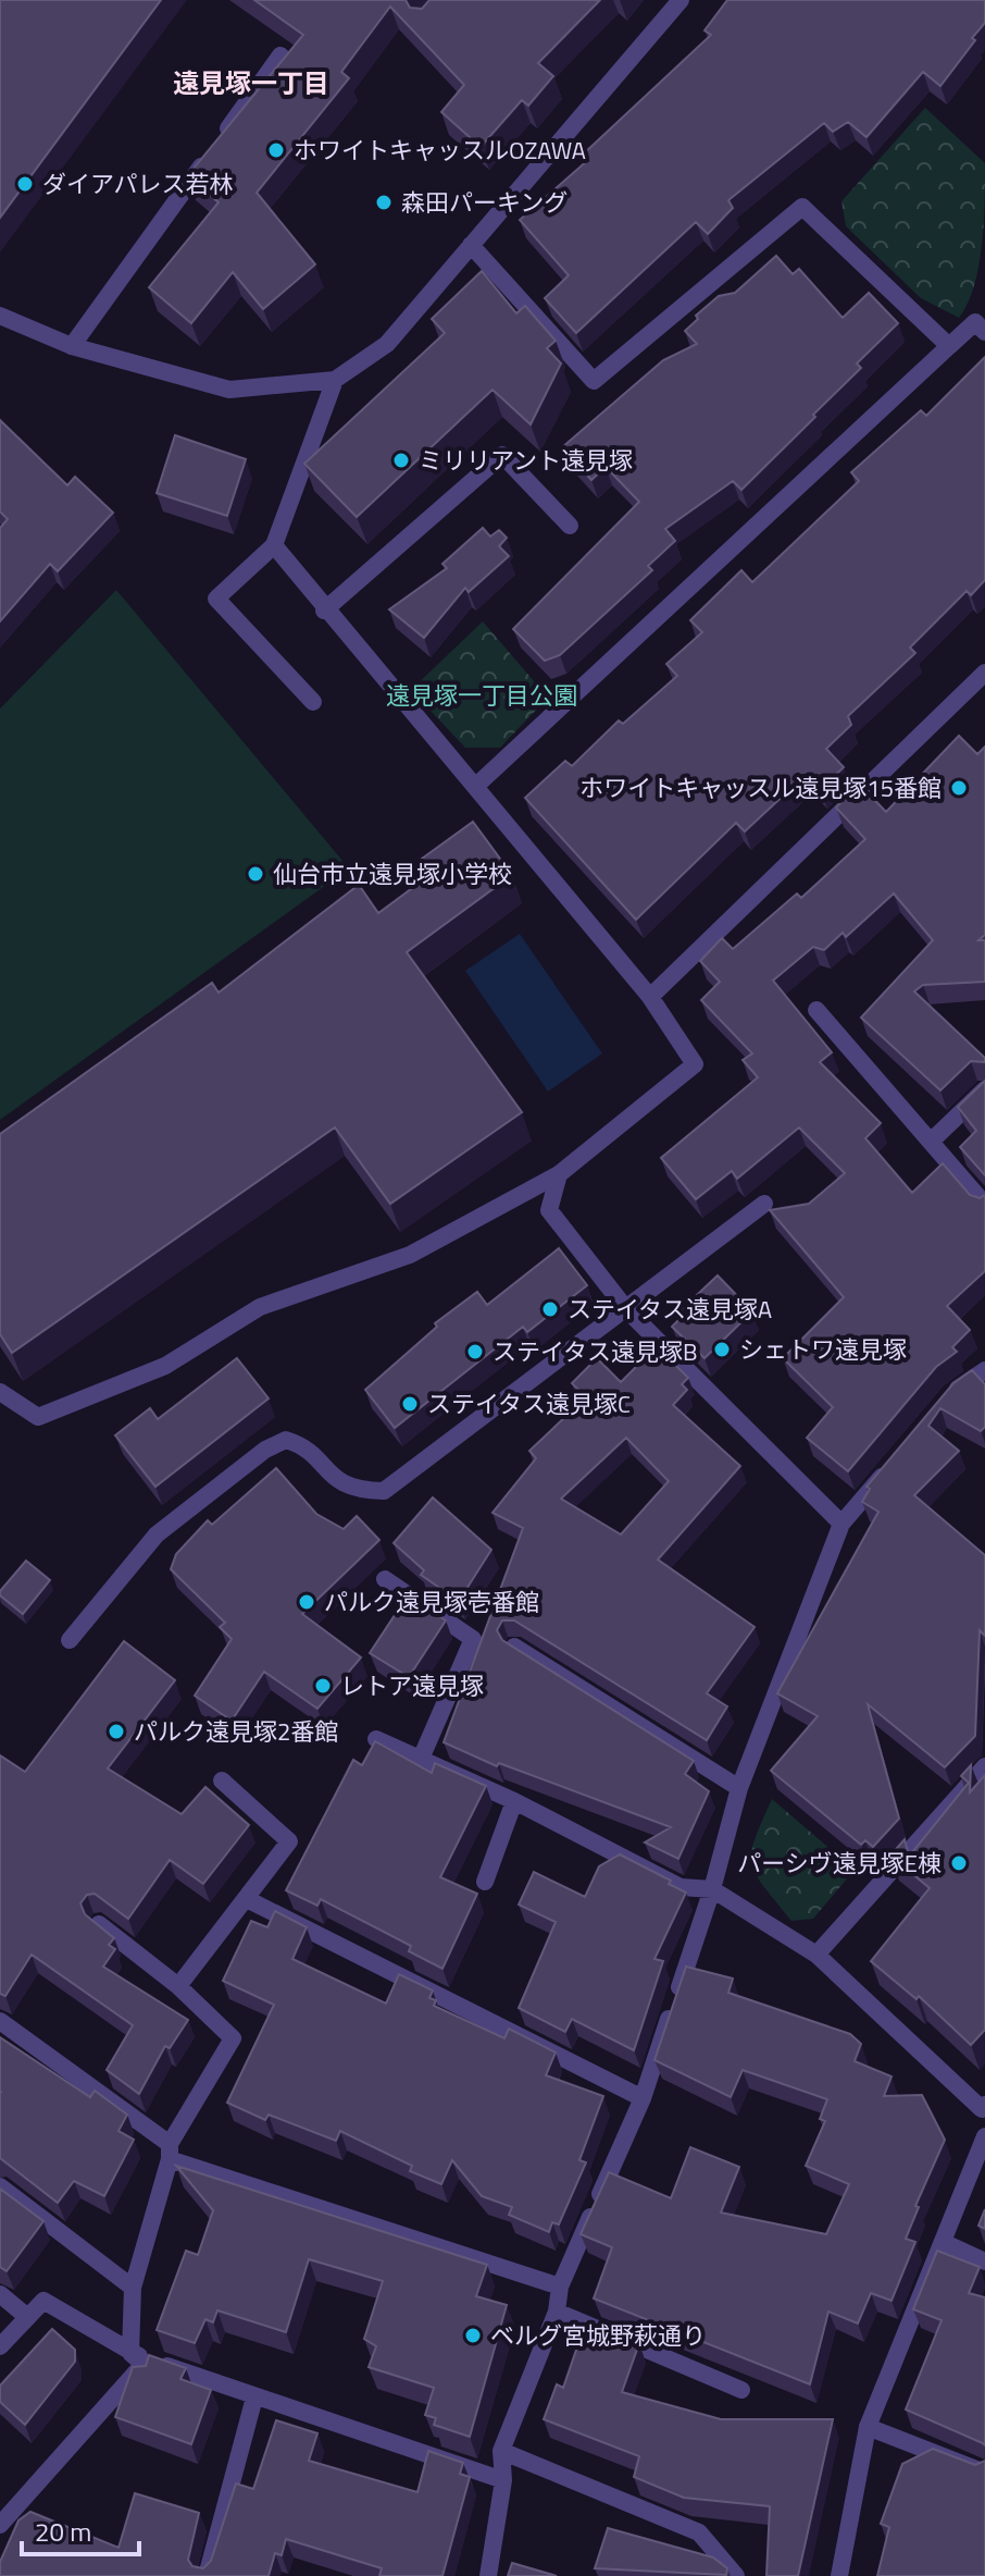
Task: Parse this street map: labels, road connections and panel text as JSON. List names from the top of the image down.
{
  "districts": ["遠見塚一丁目"],
  "parks": ["遠見塚一丁目公園"],
  "places": [
    "ホワイトキャッスルOZAWA",
    "ダイアパレス若林",
    "森田パーキング",
    "ミリリアント遠見塚",
    "ホワイトキャッスル遠見塚15番館",
    "仙台市立遠見塚小学校",
    "ステイタス遠見塚A",
    "シェトワ遠見塚",
    "ステイタス遠見塚B",
    "ステイタス遠見塚C",
    "パルク遠見塚壱番館",
    "レトア遠見塚",
    "パルク遠見塚2番館",
    "パーシヴ遠見塚E棟",
    "ベルグ宮城野萩通り"
  ],
  "scale_bar": "20 m"
}
